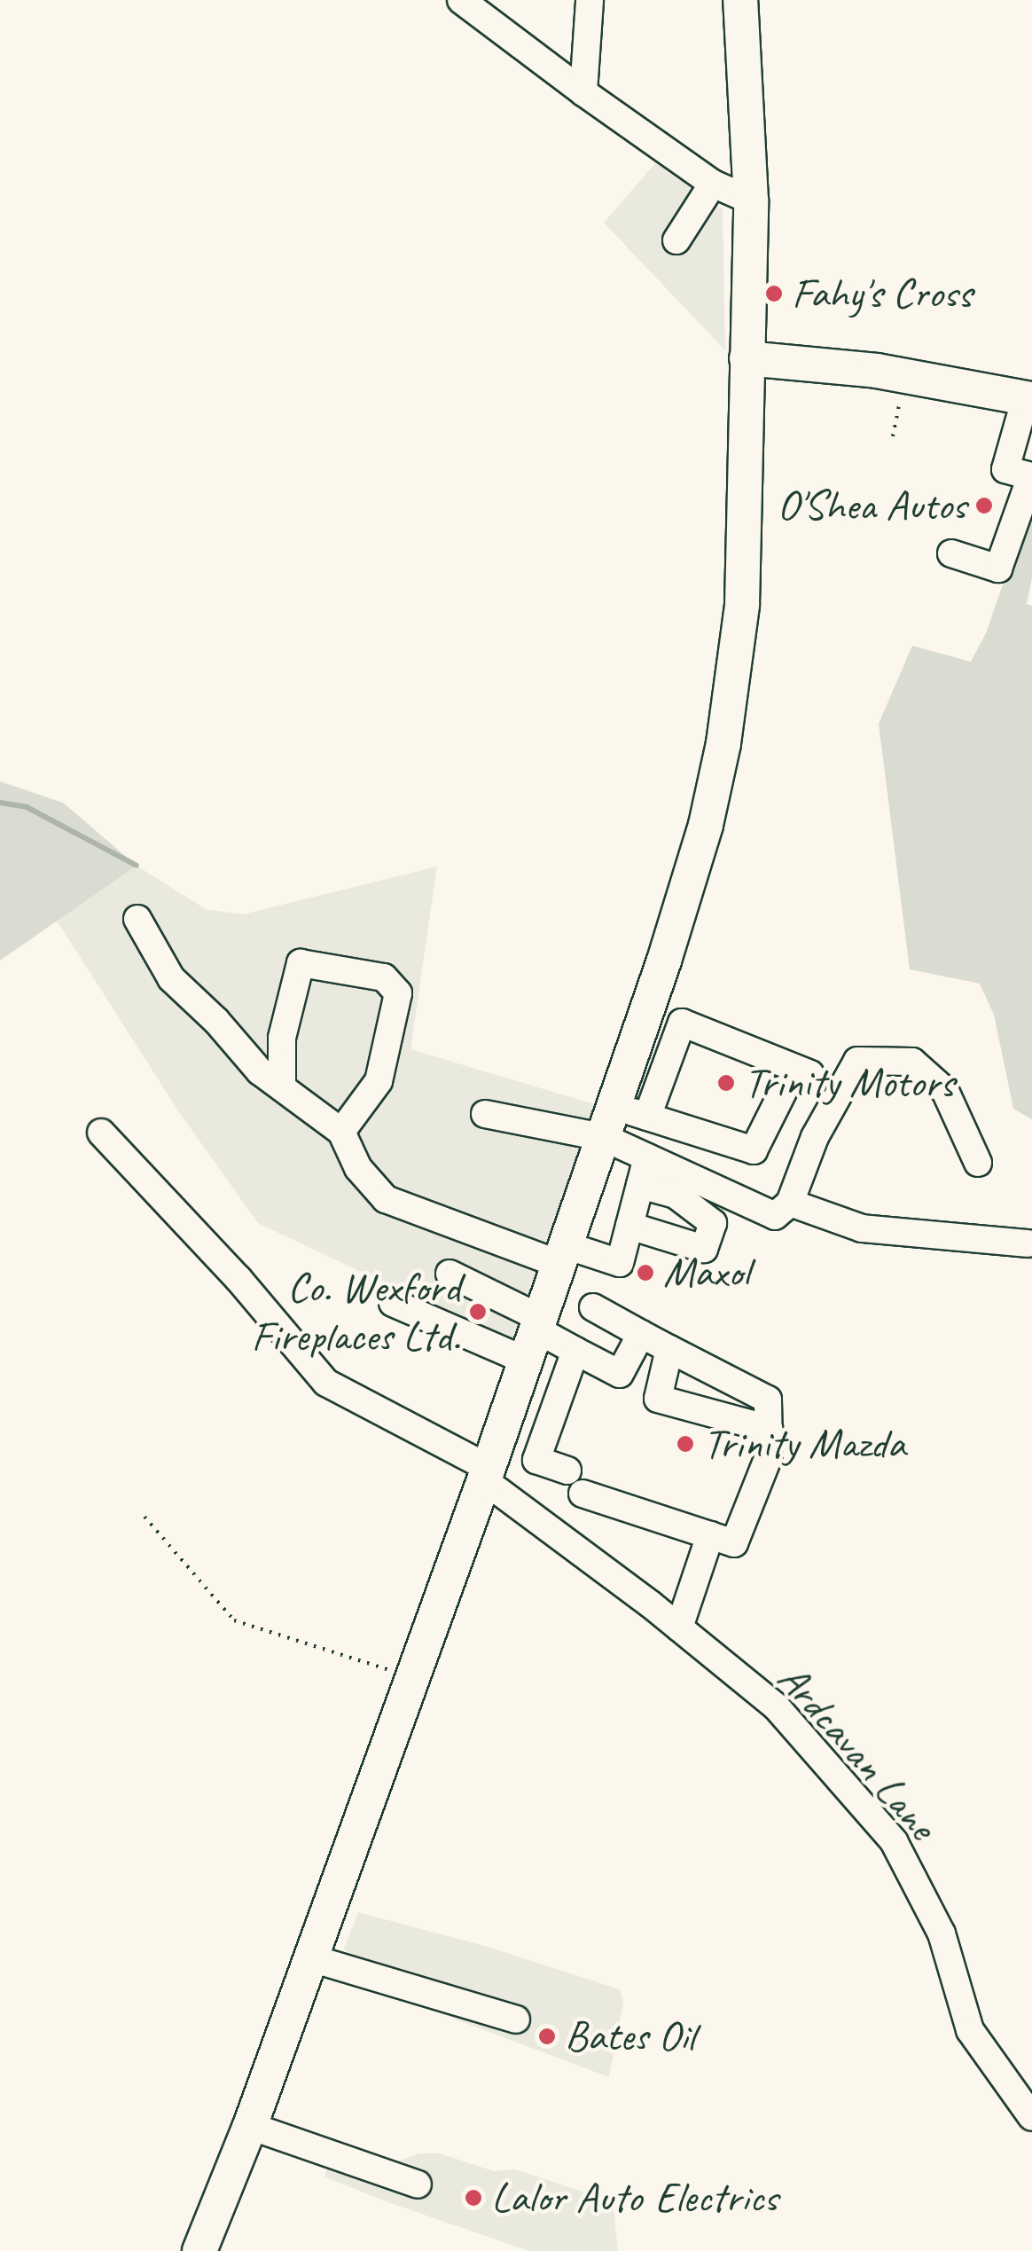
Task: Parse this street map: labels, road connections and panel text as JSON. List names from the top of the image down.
{
  "streets": {
    "street": ["Ardcavan Lane"]
  },
  "places": [
    "Fahy's Cross",
    "O'Shea Autos",
    "Trinity Motors",
    "Maxol",
    "Co. Wexford Fireplaces Ltd.",
    "Trinity Mazda",
    "Bates Oil",
    "Lalor Auto Electrics"
  ]
}
